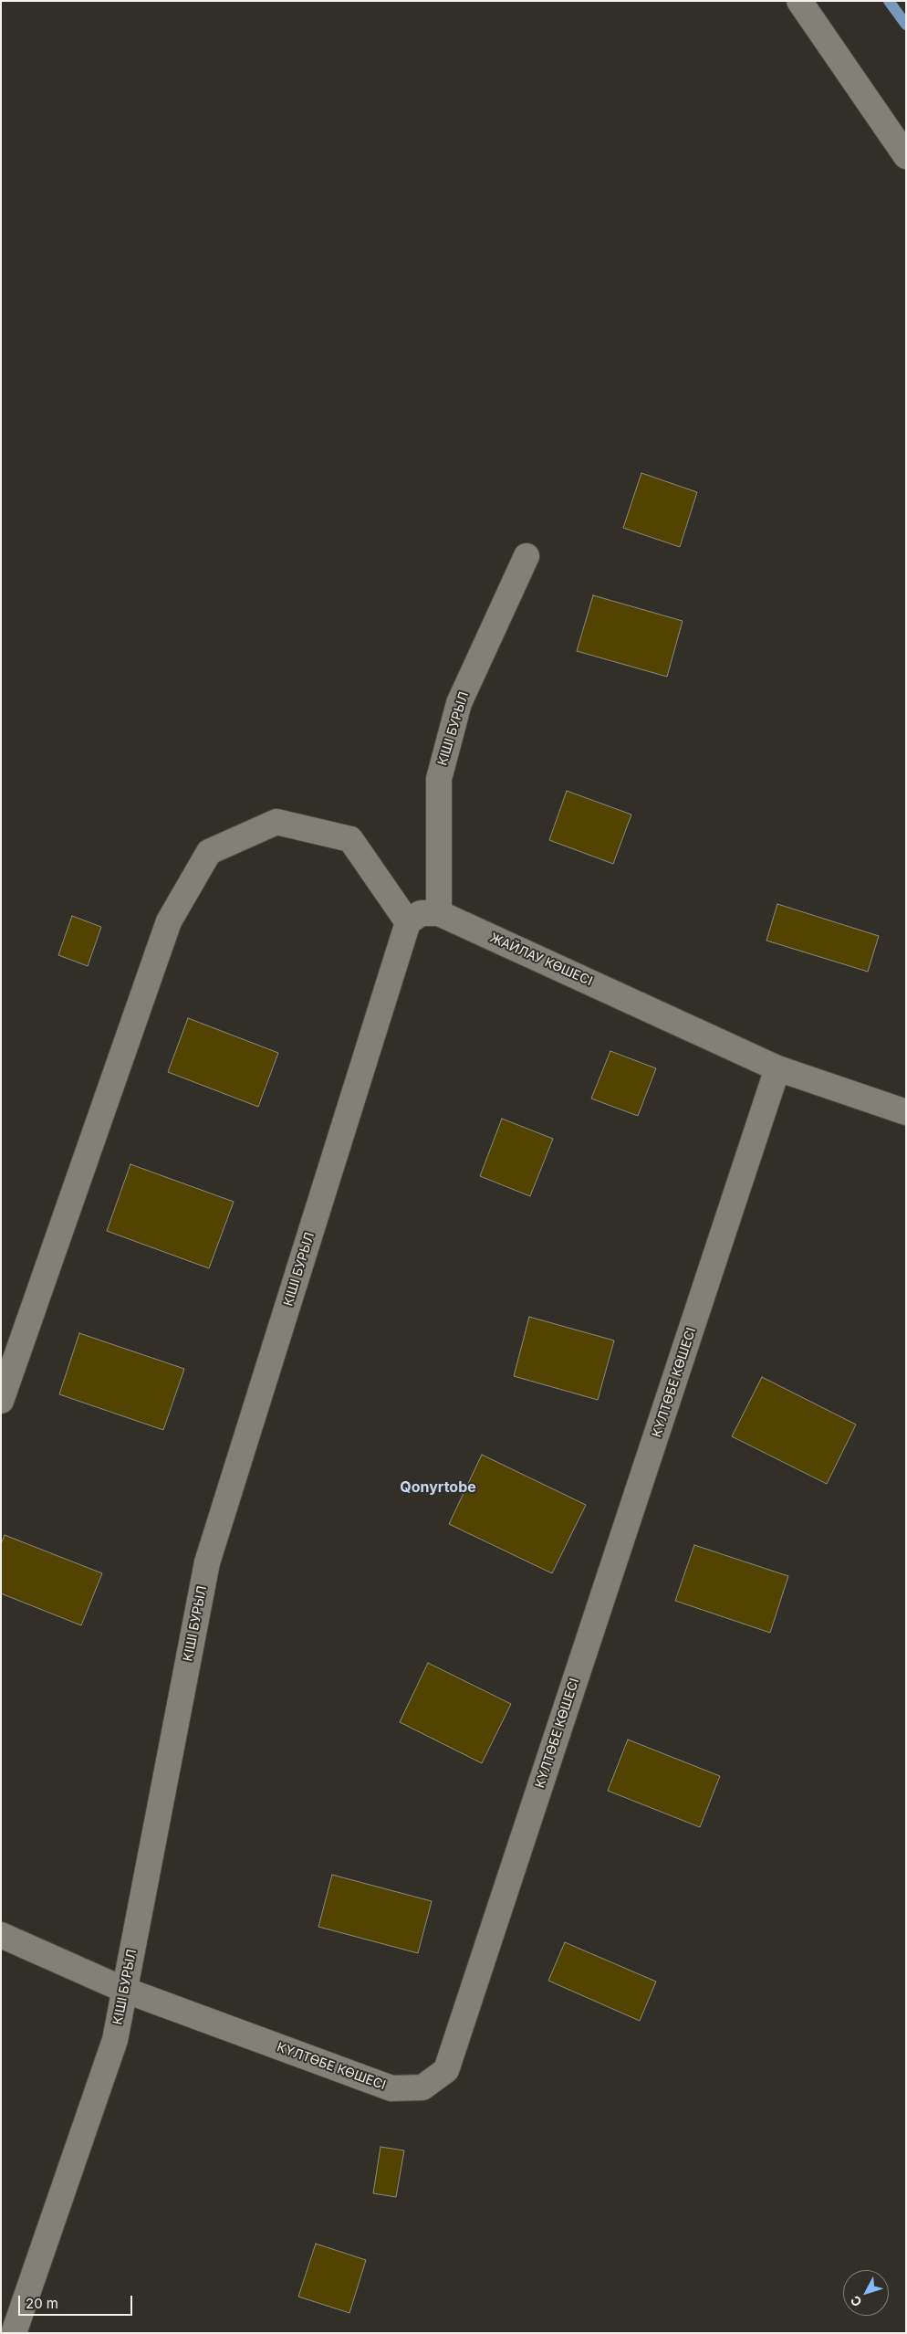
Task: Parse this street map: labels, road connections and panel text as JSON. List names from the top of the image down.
{
  "streets": {
    "street": ["КІШІ БУРЫЛ", "ЖАЙЛАУ КӨШЕСІ", "КҮЛТӨБЕ КӨШЕСІ"]
  },
  "crossings": [
    ["КІШІ БУРЫЛ", "ЖАЙЛАУ КӨШЕСІ"],
    ["КІШІ БУРЫЛ", "КҮЛТӨБЕ КӨШЕСІ"],
    ["ЖАЙЛАУ КӨШЕСІ", "КҮЛТӨБЕ КӨШЕСІ"]
  ],
  "districts": ["Qonyrtobe"],
  "scale_bar": "20 m",
  "north": "bottom left"
}
